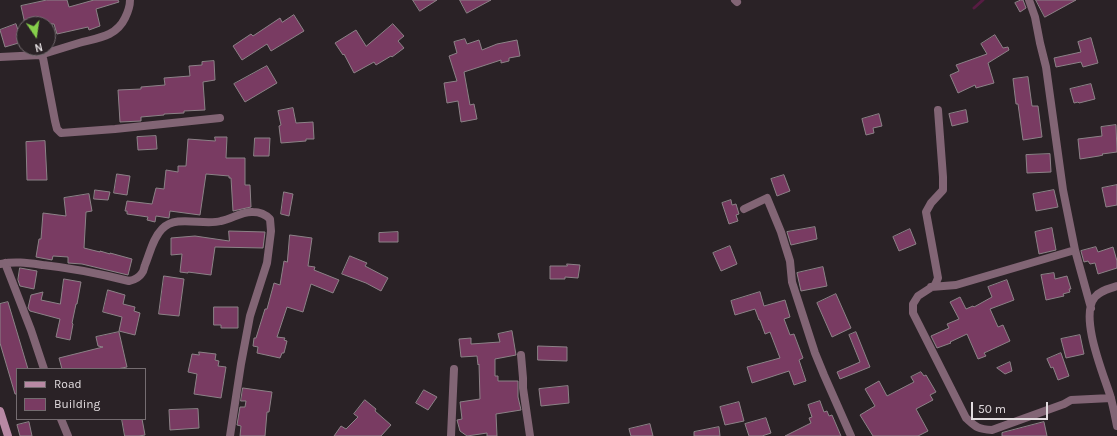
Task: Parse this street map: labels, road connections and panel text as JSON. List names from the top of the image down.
{
  "legend": ["Road", "Building"],
  "scale_bar": "50 m",
  "north": "bottom"
}
